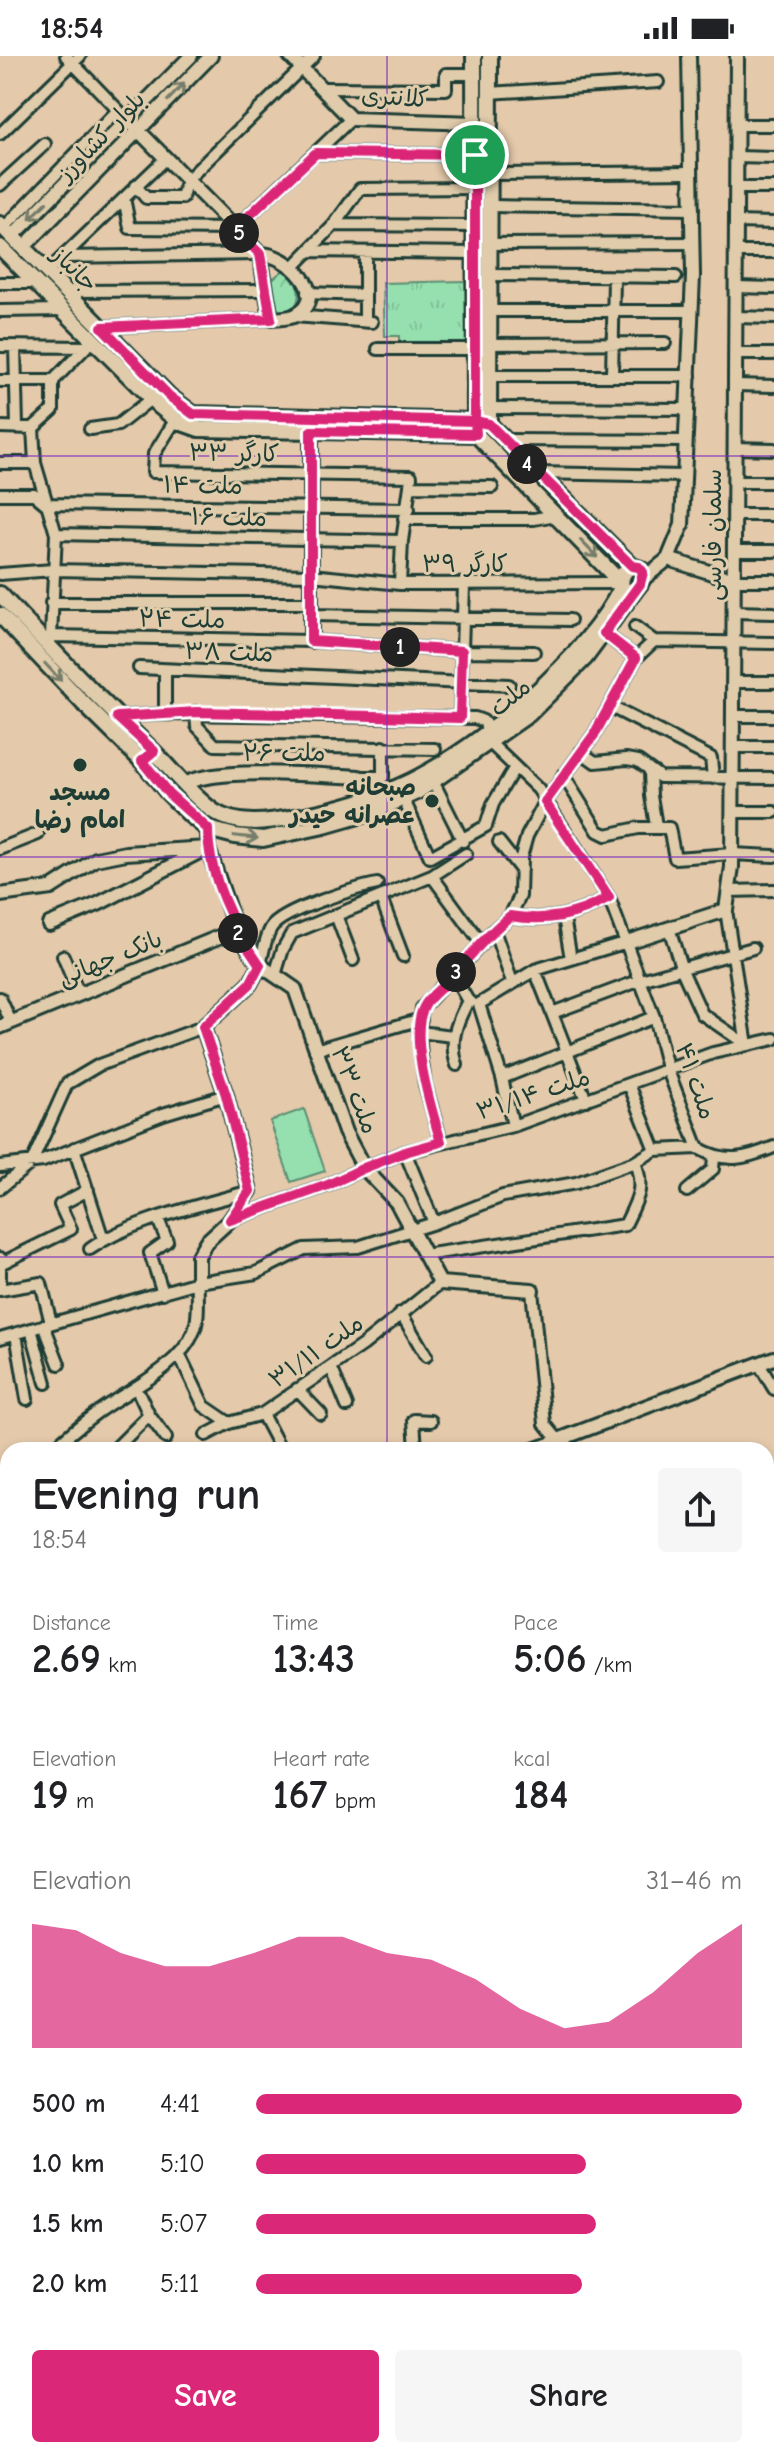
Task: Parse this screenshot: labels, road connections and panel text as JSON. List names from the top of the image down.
{
  "streets": {
    "main road": ["جانباز", "ملت"],
    "street": [
      "کلانتری",
      "بلوار کشاورز",
      "کارگر ۳۳",
      "ملت ۱۴",
      "ملت ۱۶",
      "سلمان فارسی",
      "کارگر ۳۹",
      "ملت ۲۴",
      "ملت ۳۸",
      "ملت ۲۶",
      "بانک جهانی",
      "ملت ۴۱",
      "ملت ۳۳",
      "ملت ۳۱/۱۴",
      "ملت ۳۱/۱۱"
    ]
  },
  "crossings": [
    ["بلوار کشاورز", "جانباز"],
    ["جانباز", "کارگر ۳۳"],
    ["سلمان فارسی", "کارگر ۳۹"],
    ["سلمان فارسی", "ملت"],
    ["کارگر ۳۹", "ملت"],
    ["ملت ۲۴", "ملت"],
    ["ملت", "ملت ۲۶"],
    ["ملت", "ملت ۴۱"],
    ["ملت", "ملت ۳۳"],
    ["بانک جهانی", "ملت ۳۳"],
    ["ملت ۴۱", "ملت ۳۳"],
    ["ملت ۴۱", "ملت ۳۱/۱۴"],
    ["ملت ۳۳", "ملت ۳۱/۱۴"],
    ["ملت ۳۳", "ملت ۳۱/۱۱"]
  ],
  "places": ["مسجد امام رضا", "صبحانه عصرانه حیدر"],
  "page": {
    "status": "18:54",
    "pins": [
      "5",
      "4",
      "1",
      "2",
      "3"
    ],
    "heading": ["Evening run", "18:54"],
    "stats": [
      ["Distance", "2.69 km"],
      ["Time", "13:43"],
      ["Pace", "5:06 /km"],
      ["Elevation", "19 m"],
      ["Heart rate", "167 bpm"],
      ["kcal", "184"]
    ],
    "chart": ["Elevation", "31–46 m"],
    "list": [
      {
        "name": "500 m",
        "note": "4:41"
      },
      {
        "name": "1.0 km",
        "note": "5:10"
      },
      {
        "name": "1.5 km",
        "note": "5:07"
      },
      {
        "name": "2.0 km",
        "note": "5:11"
      }
    ],
    "buttons": ["Save", "Share"]
  }
}
